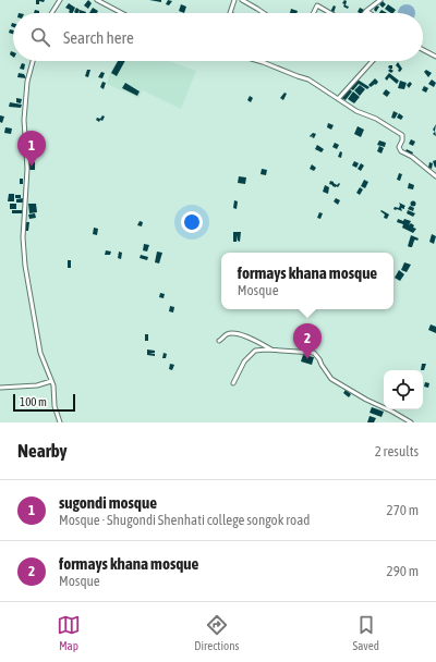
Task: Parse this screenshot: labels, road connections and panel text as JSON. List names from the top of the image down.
{
  "scale_bar": "100 m",
  "page": {
    "search": "Search here",
    "pins": ["1", "2"],
    "popup": ["formays khana mosque", "Mosque"],
    "scale": "100 m",
    "heading": ["Nearby", "2 results"],
    "list": [
      {
        "mark": "1",
        "name": "sugondi mosque",
        "note": "Mosque · Shugondi Shenhati college songok road",
        "value": "270 m"
      },
      {
        "mark": "2",
        "name": "formays khana mosque",
        "note": "Mosque",
        "value": "290 m"
      }
    ],
    "nav": ["Map", "Directions", "Saved"]
  }
}
